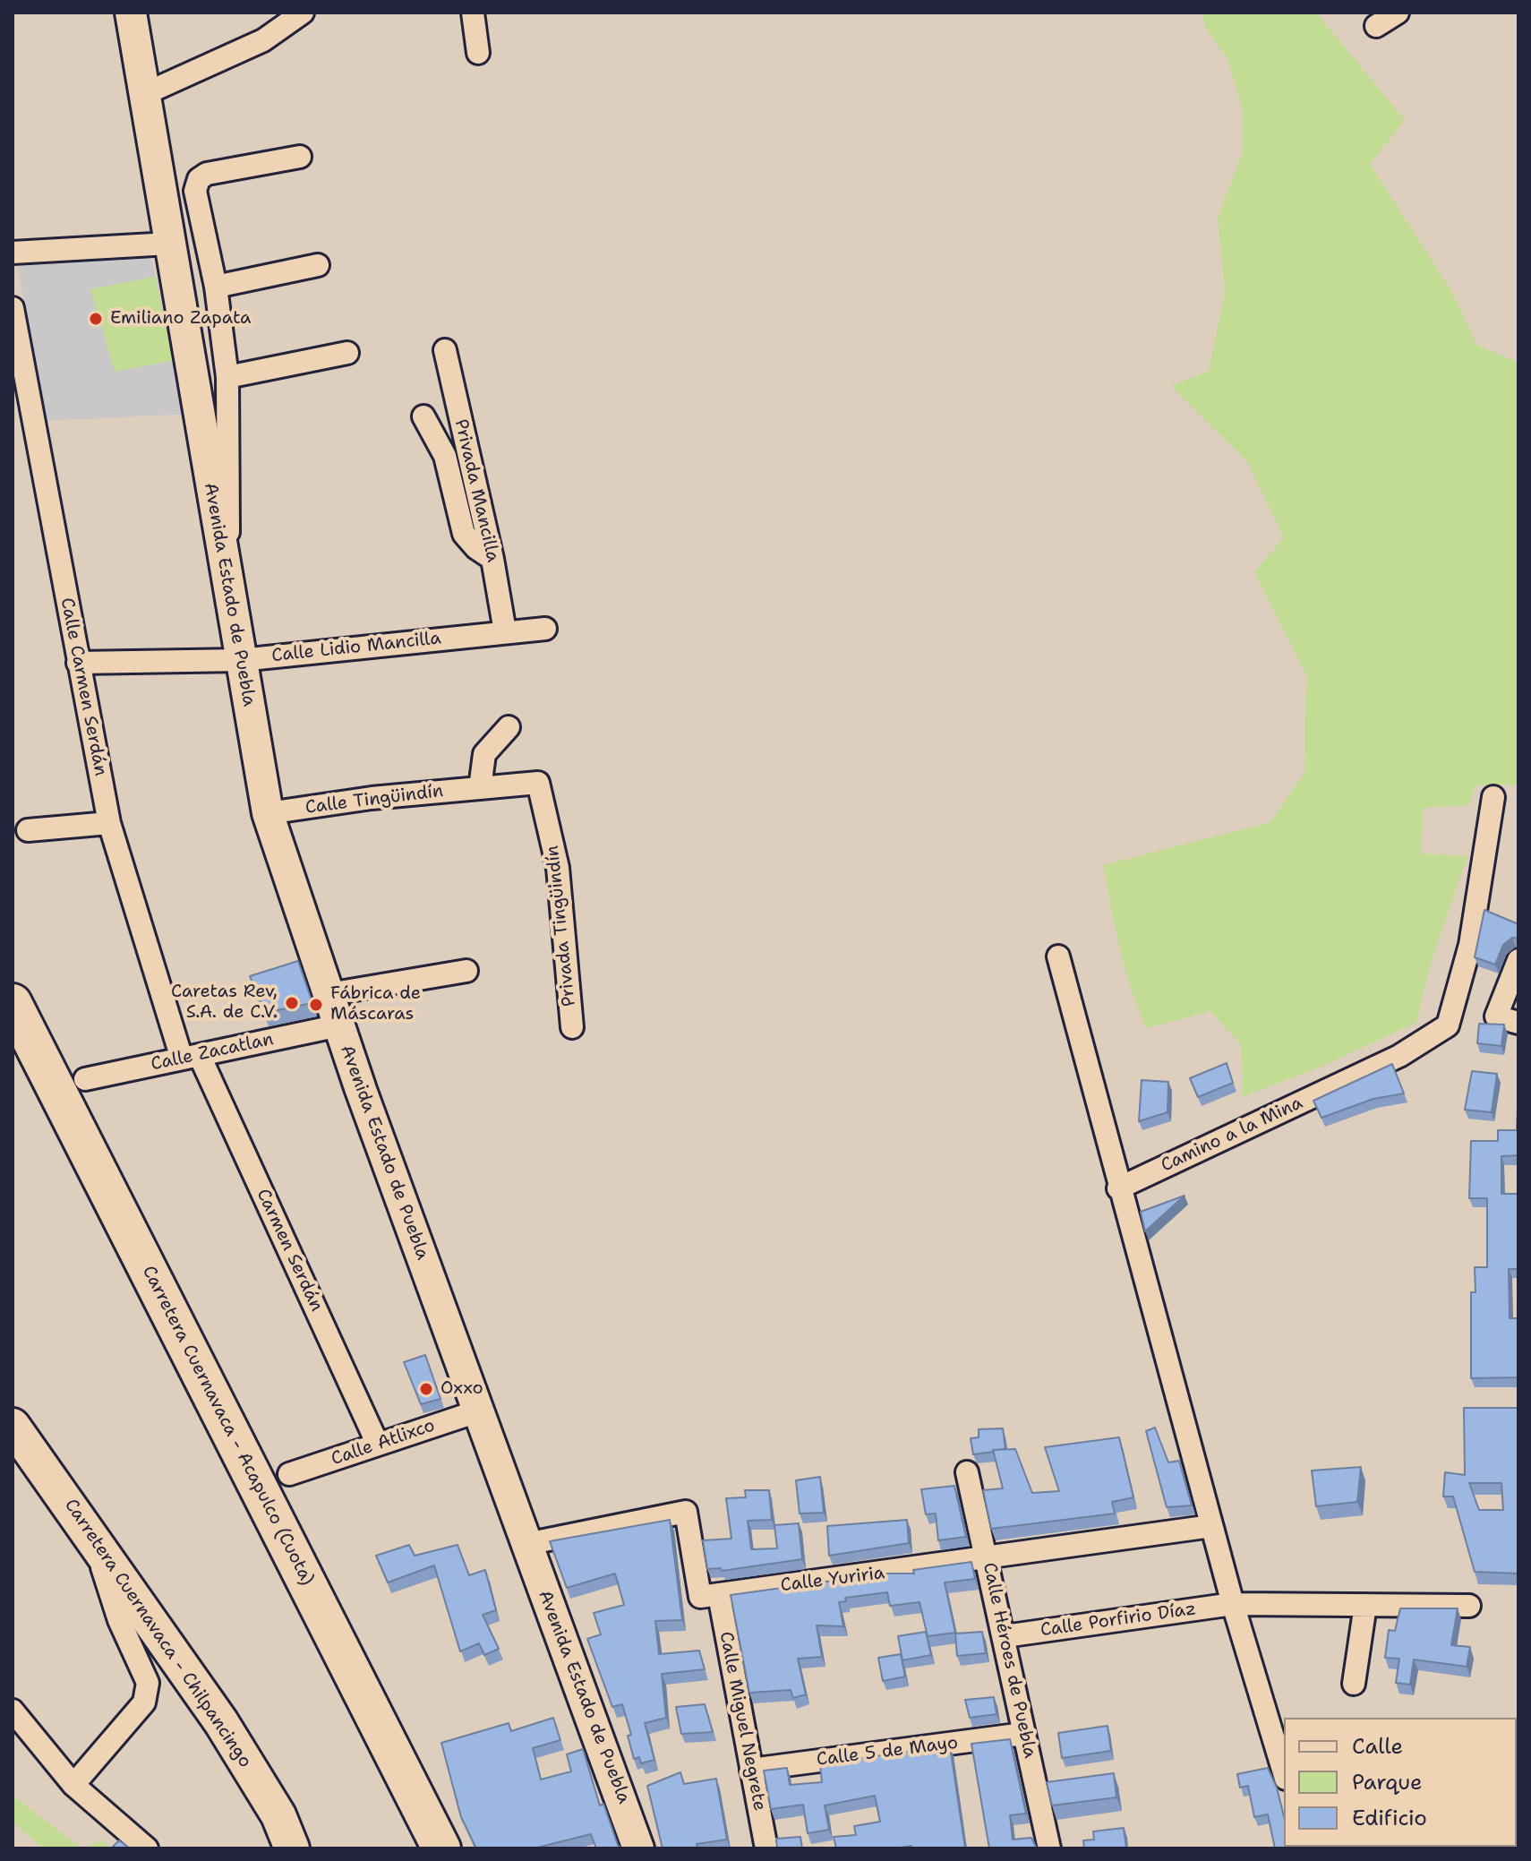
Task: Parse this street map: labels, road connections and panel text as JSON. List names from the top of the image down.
{
  "streets": {
    "highway": ["Carretera Cuernavaca - Acapulco (Cuota)"],
    "main road": ["Carretera Cuernavaca - Chilpancingo"],
    "street": [
      "Privada Mancilla",
      "Avenida Estado de Puebla",
      "Calle Lidio Mancilla",
      "Calle Carmen Serdán",
      "Calle Tingüindín",
      "Privada Tingüindín",
      "Calle Zacatlan",
      "Camino a la Mina",
      "Carmen Serdán",
      "Calle Atlixco",
      "Calle Yuriria",
      "Calle Porfirio Díaz",
      "Calle Héroes de Puebla",
      "Calle Miguel Negrete",
      "Calle 5 de Mayo"
    ]
  },
  "crossings": [
    ["Privada Mancilla", "Calle Lidio Mancilla"],
    ["Avenida Estado de Puebla", "Calle Lidio Mancilla"],
    ["Avenida Estado de Puebla", "Calle Tingüindín"],
    ["Avenida Estado de Puebla", "Calle Zacatlan"],
    ["Avenida Estado de Puebla", "Calle Atlixco"],
    ["Calle Lidio Mancilla", "Calle Carmen Serdán"],
    ["Calle Carmen Serdán", "Calle Zacatlan"],
    ["Calle Carmen Serdán", "Carmen Serdán"],
    ["Calle Tingüindín", "Privada Tingüindín"],
    ["Calle Zacatlan", "Carmen Serdán"],
    ["Carmen Serdán", "Calle Atlixco"],
    ["Calle Yuriria", "Calle Héroes de Puebla"],
    ["Calle Yuriria", "Calle Miguel Negrete"],
    ["Calle Porfirio Díaz", "Calle Héroes de Puebla"],
    ["Calle Héroes de Puebla", "Calle 5 de Mayo"],
    ["Calle Miguel Negrete", "Calle 5 de Mayo"]
  ],
  "places": [
    "Emiliano Zapata",
    "Caretas Rev, S.A. de C.V.",
    "Fábrica de Máscaras",
    "Oxxo"
  ],
  "legend": ["Calle", "Parque", "Edificio"]
}
